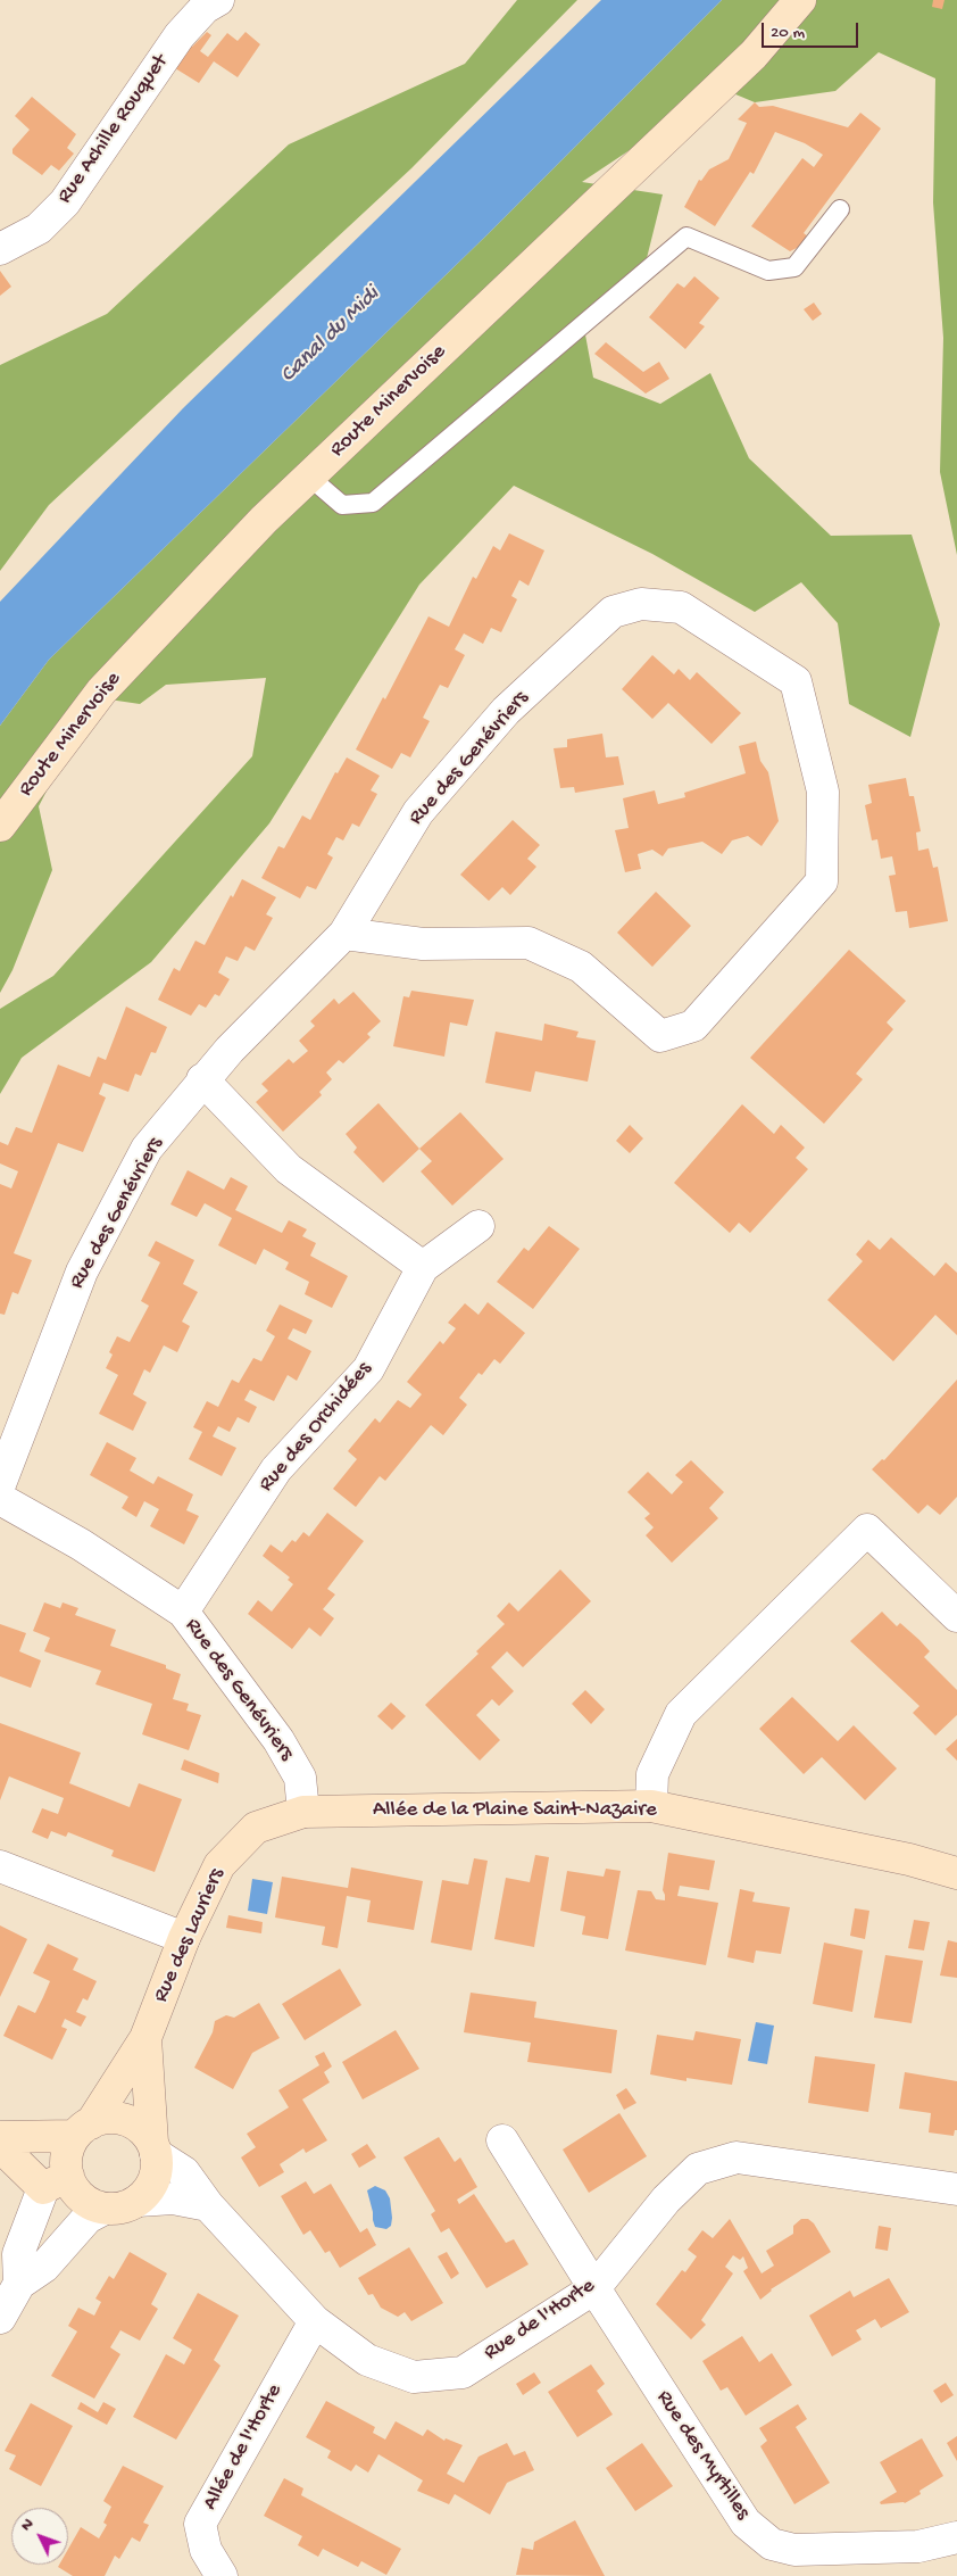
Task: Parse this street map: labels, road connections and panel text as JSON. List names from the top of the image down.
{
  "streets": {
    "street": [
      "Rue Achille Rouquet",
      "Route Minervoise",
      "Rue des Genévriers",
      "Rue des Orchidées",
      "Allée de la Plaine Saint-Nazaire",
      "Rue des Lauriers",
      "Rue de l'Horte",
      "Allée de l'Horte",
      "Rue des Myrtilles"
    ]
  },
  "crossings": [
    ["Rue des Genévriers", "Rue des Orchidées"],
    ["Rue des Genévriers", "Allée de la Plaine Saint-Nazaire"],
    ["Rue des Genévriers", "Rue des Lauriers"],
    ["Allée de la Plaine Saint-Nazaire", "Rue des Lauriers"],
    ["Rue des Lauriers", "Rue de l'Horte"],
    ["Rue de l'Horte", "Allée de l'Horte"],
    ["Rue de l'Horte", "Rue des Myrtilles"]
  ],
  "water": ["Canal du Midi"],
  "scale_bar": "20 m",
  "north": "top left"
}
